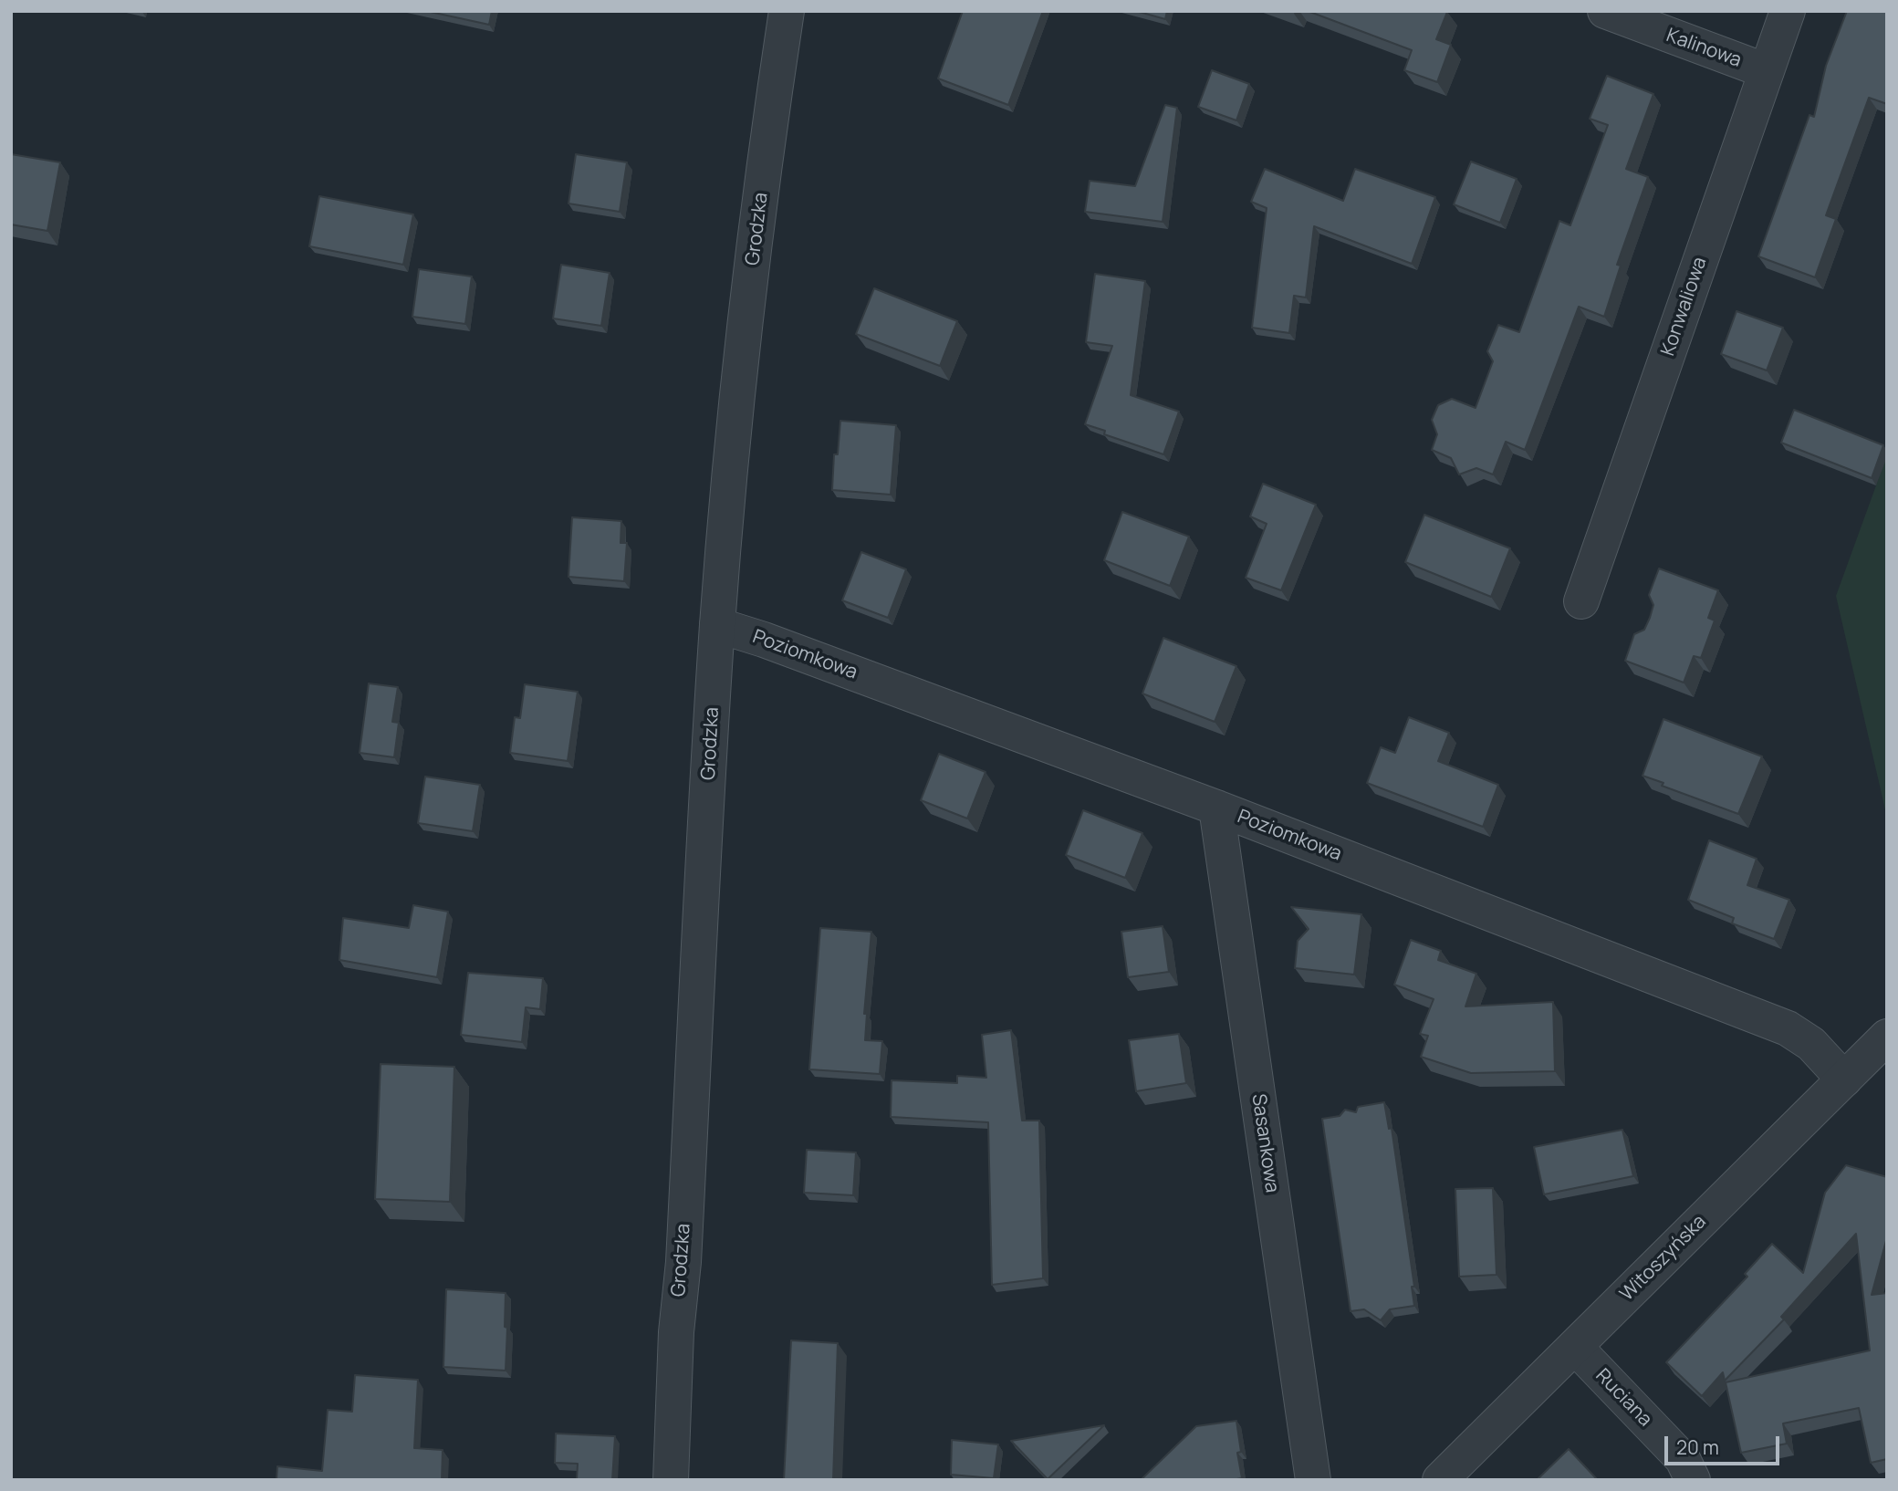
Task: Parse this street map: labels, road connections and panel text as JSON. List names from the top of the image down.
{
  "streets": {
    "street": [
      "Kalinowa",
      "Grodzka",
      "Konwaliowa",
      "Poziomkowa",
      "Sasankowa",
      "Witoszyńska",
      "Ruciana"
    ]
  },
  "crossings": [
    ["Kalinowa", "Konwaliowa"],
    ["Grodzka", "Poziomkowa"],
    ["Poziomkowa", "Sasankowa"],
    ["Poziomkowa", "Witoszyńska"],
    ["Witoszyńska", "Ruciana"]
  ],
  "scale_bar": "20 m"
}
